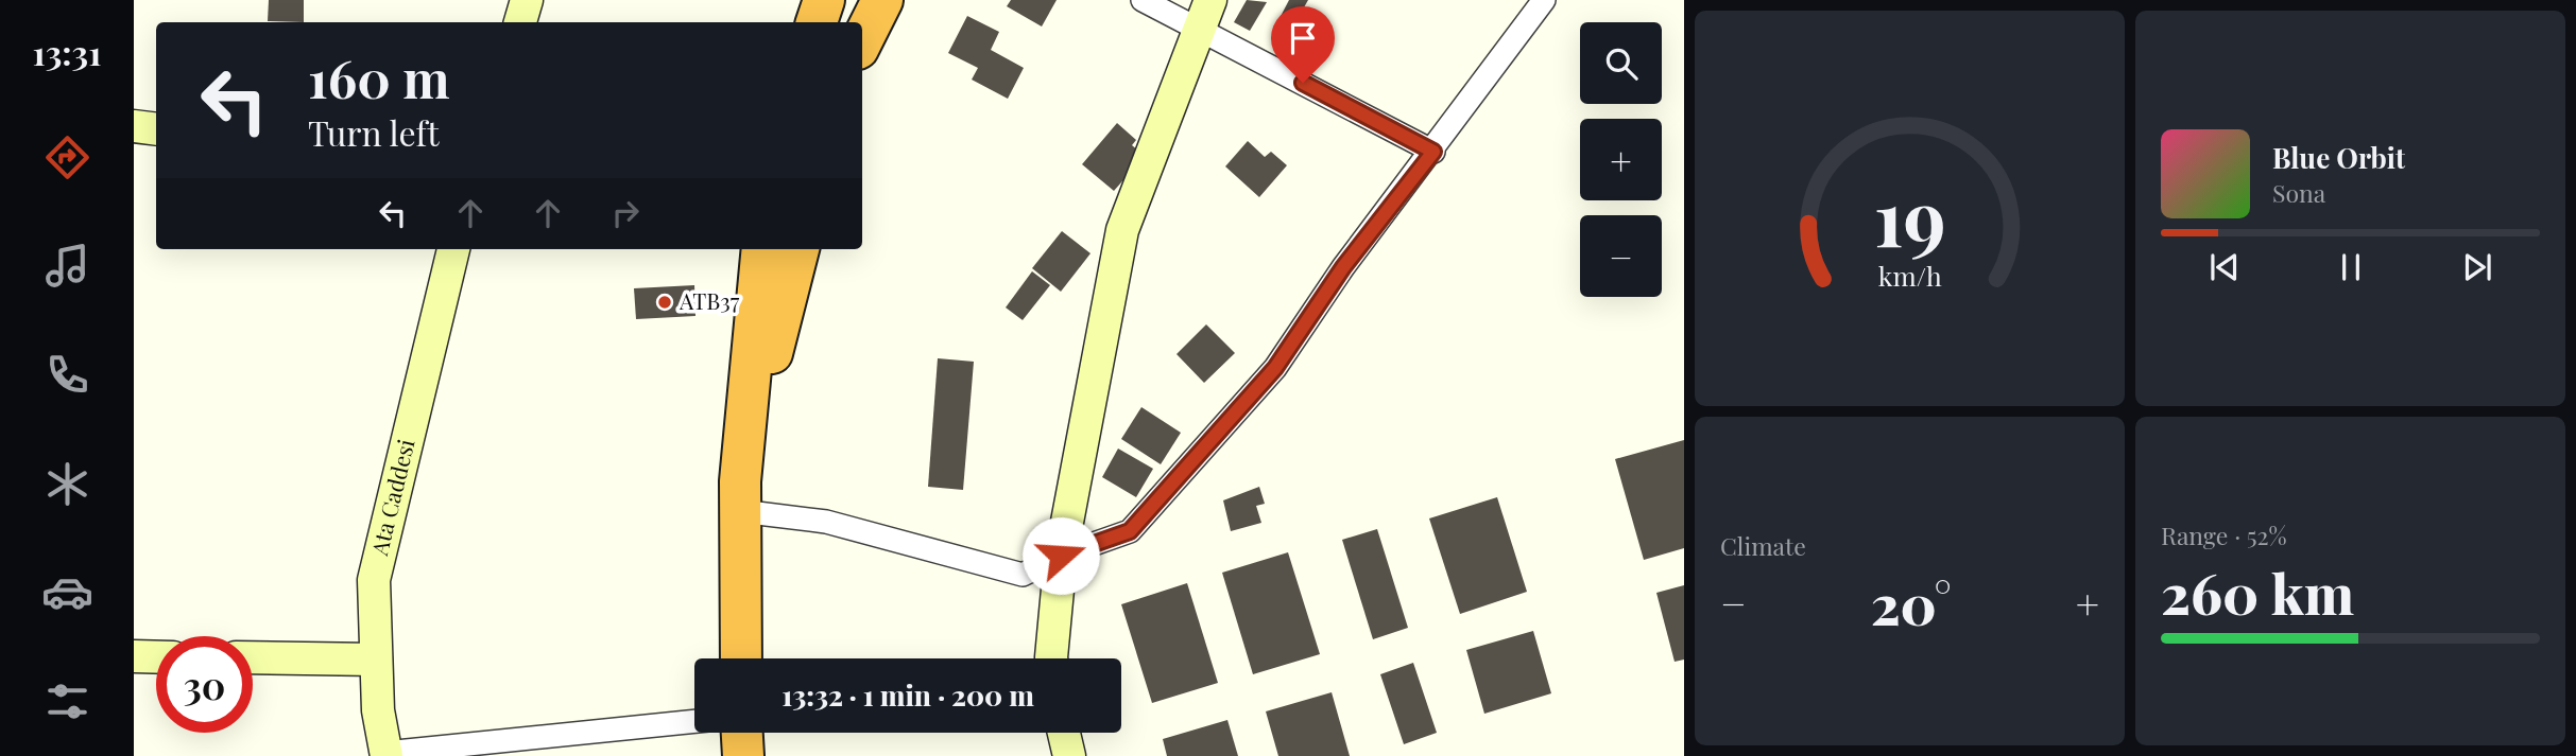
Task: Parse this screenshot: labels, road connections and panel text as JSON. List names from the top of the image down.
{
  "streets": {
    "street": ["Ata Caddesi"]
  },
  "places": ["ATB37"],
  "page": {
    "tabs": "13:31",
    "map_buttons": ["+", "−"],
    "turn": ["160 m", "Turn left"],
    "song": ["Blue Orbit", "Sona"],
    "tile": [
      "Climate",
      ["Range · 52%", "260 km"]
    ],
    "heat": ["−", "20°", "+"],
    "limit": "30",
    "trip": "13:32 · 1 min · 200 m",
    "gauge": ["19", "km/h"]
  }
}
